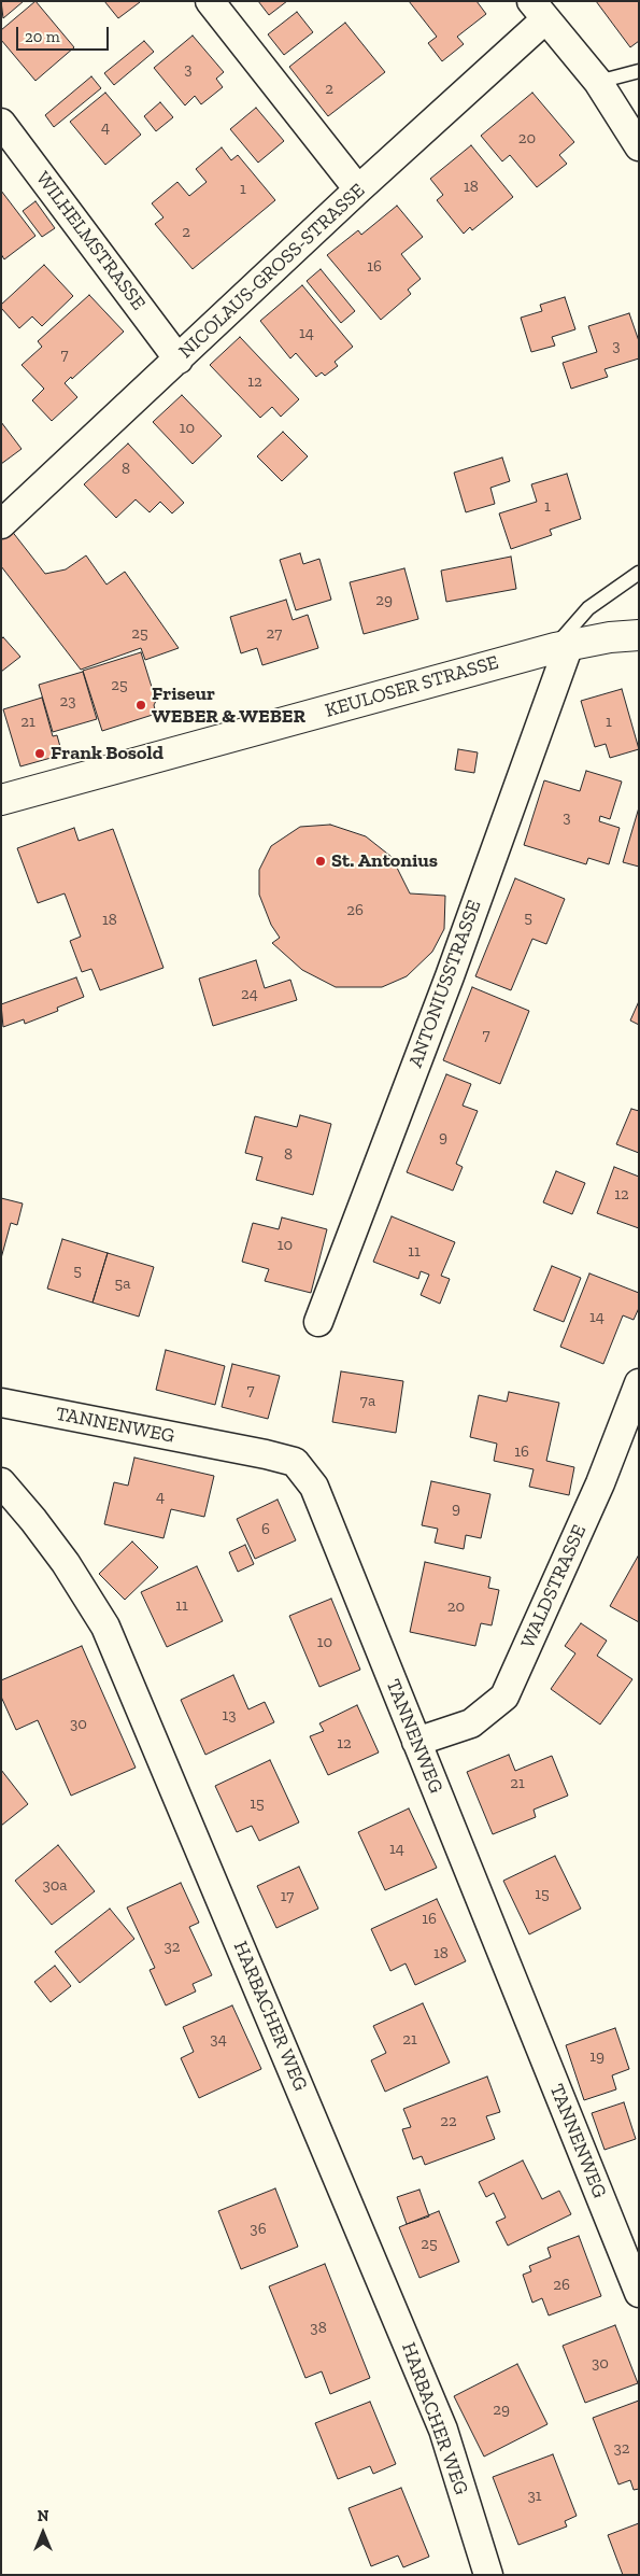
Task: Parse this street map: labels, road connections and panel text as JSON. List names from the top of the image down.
{
  "streets": {
    "street": [
      "WILHELMSTRASSE",
      "NICOLAUS-GROSS-STRASSE",
      "KEULOSER STRASSE",
      "ANTONIUSSTRASSE",
      "TANNENWEG",
      "WALDSTRASSE",
      "HARBACHER WEG"
    ]
  },
  "crossings": [
    ["WILHELMSTRASSE", "NICOLAUS-GROSS-STRASSE"],
    ["KEULOSER STRASSE", "ANTONIUSSTRASSE"],
    ["TANNENWEG", "WALDSTRASSE"]
  ],
  "places": ["Friseur WEBER & WEBER", "Frank Bosold", "St. Antonius"],
  "house_numbers": [
    "3",
    "2",
    "4",
    "20",
    "18",
    "1",
    "2",
    "16",
    "14",
    "3",
    "7",
    "12",
    "10",
    "8",
    "1",
    "29",
    "25",
    "27",
    "25",
    "23",
    "21",
    "1",
    "3",
    "26",
    "5",
    "18",
    "24",
    "7",
    "9",
    "8",
    "12",
    "10",
    "11",
    "5",
    "5a",
    "14",
    "7",
    "7a",
    "16",
    "4",
    "9",
    "6",
    "11",
    "20",
    "10",
    "13",
    "30",
    "12",
    "21",
    "15",
    "14",
    "30a",
    "15",
    "17",
    "16",
    "32",
    "18",
    "34",
    "21",
    "19",
    "22",
    "36",
    "25",
    "26",
    "38",
    "30",
    "29",
    "32",
    "31"
  ],
  "scale_bar": "20 m",
  "north": "top"
}
